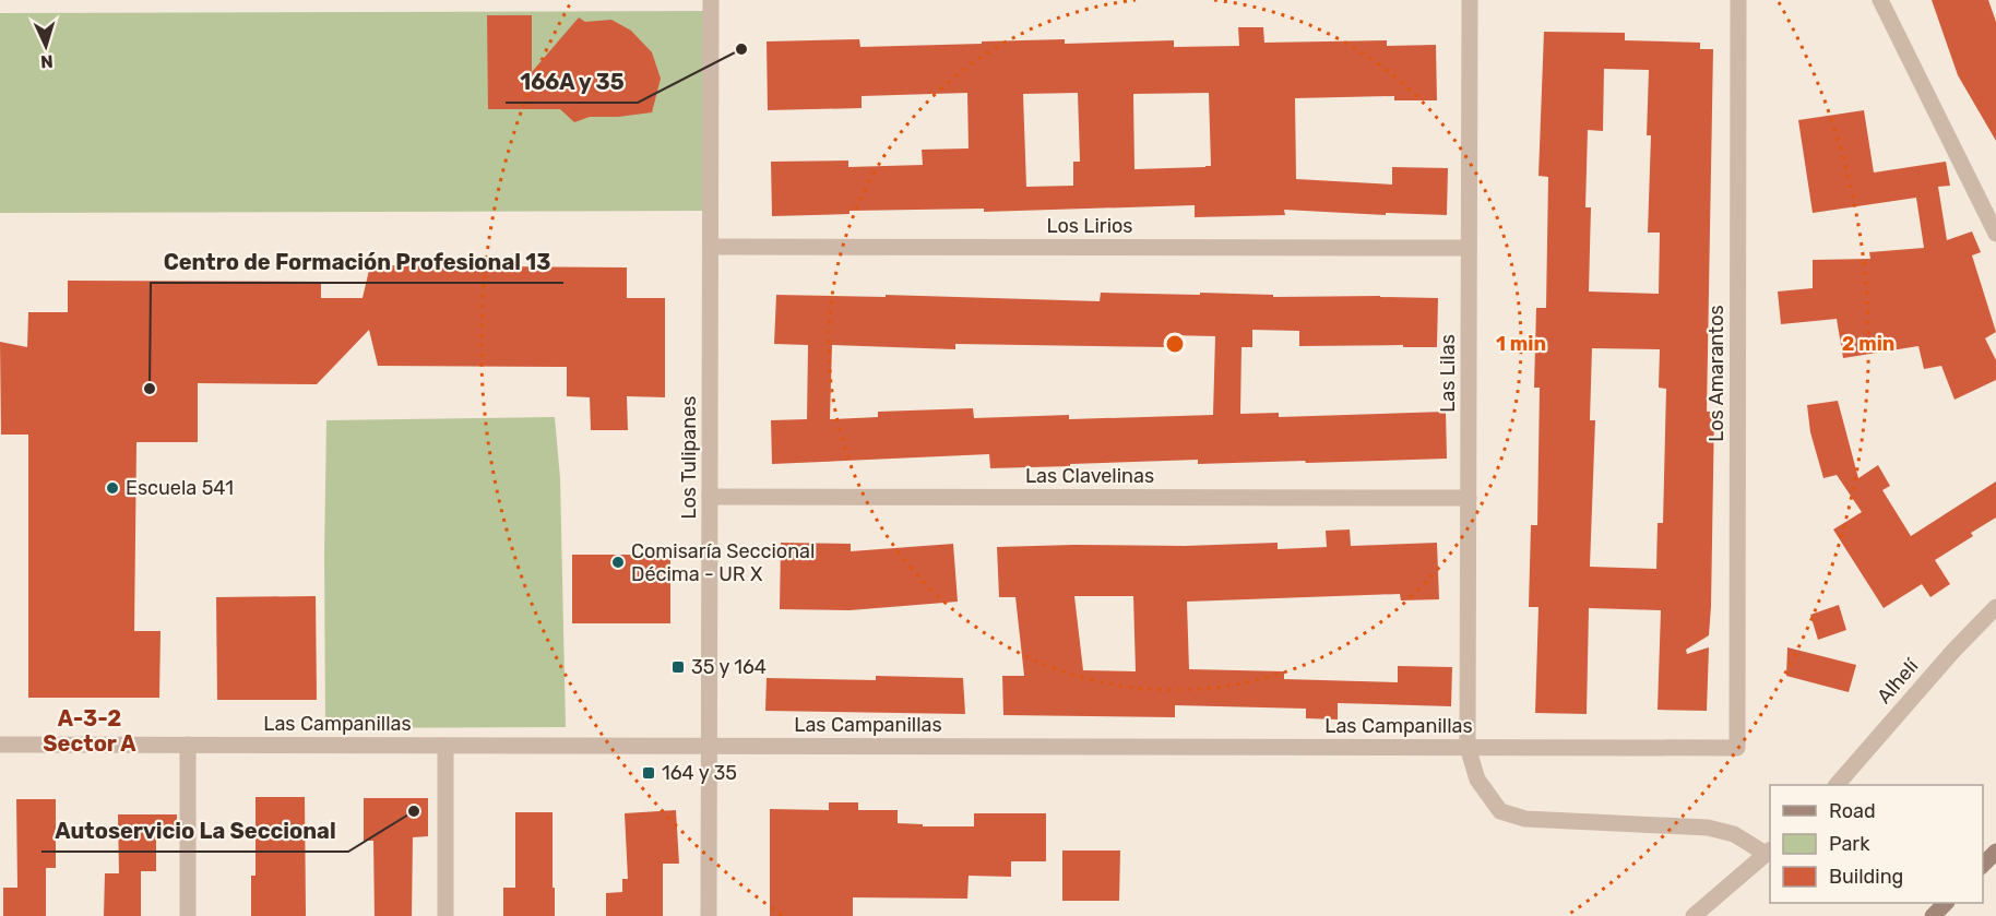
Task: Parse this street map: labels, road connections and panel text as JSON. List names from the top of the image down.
{
  "streets": {
    "street": [
      "Los Lirios",
      "Las Lilas",
      "Los Amarantos",
      "Los Tulipanes",
      "Las Clavelinas",
      "Alhelí",
      "Las Campanillas"
    ]
  },
  "crossings": [
    ["Los Lirios", "Las Lilas"],
    ["Los Lirios", "Los Tulipanes"],
    ["Las Lilas", "Las Clavelinas"],
    ["Las Lilas", "Las Campanillas"],
    ["Los Amarantos", "Las Campanillas"],
    ["Los Tulipanes", "Las Clavelinas"],
    ["Los Tulipanes", "Las Campanillas"]
  ],
  "districts": ["A-3-2 Sector A"],
  "places": {
    "other": [
      "166A y 35",
      "Centro de Formación Profesional 13",
      "Escuela 541",
      "Comisaría Seccional Décima - UR X",
      "Autoservicio La Seccional"
    ],
    "transit": ["35 y 164", "164 y 35"]
  },
  "legend": ["Road", "Park", "Building"],
  "north": "bottom",
  "rings": ["1 min", "2 min"]
}
